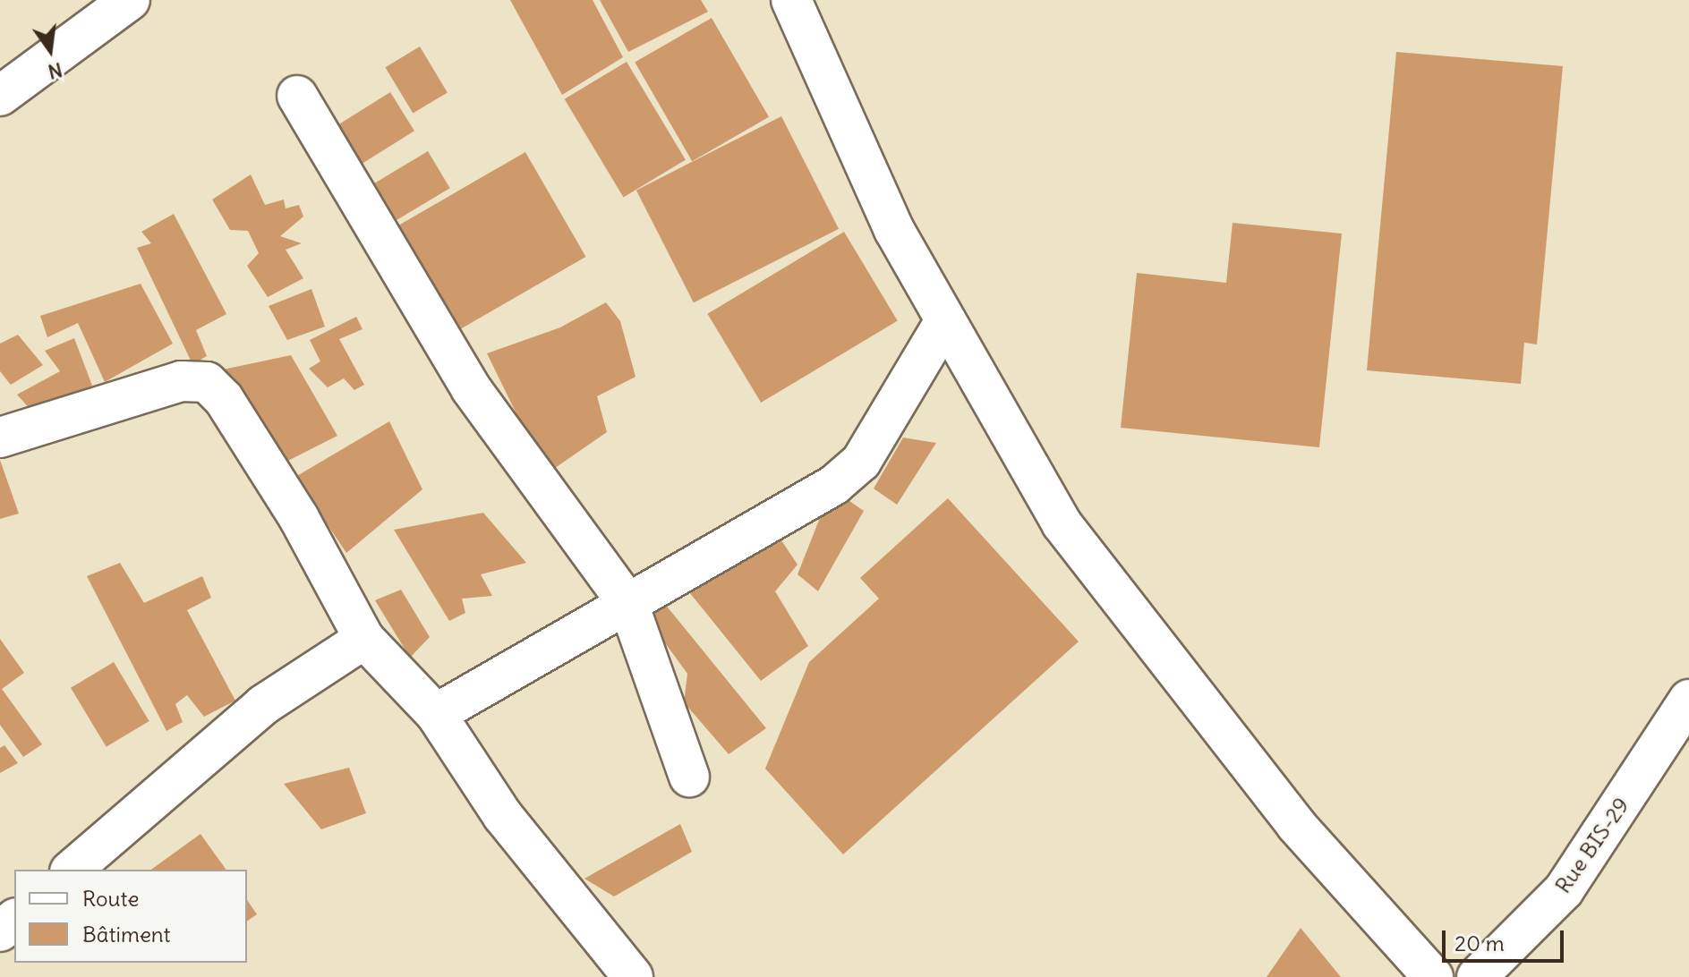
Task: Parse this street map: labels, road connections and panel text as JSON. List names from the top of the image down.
{
  "streets": {
    "street": ["Rue BIS-29"]
  },
  "legend": ["Route", "Bâtiment"],
  "scale_bar": "20 m",
  "north": "bottom"
}
